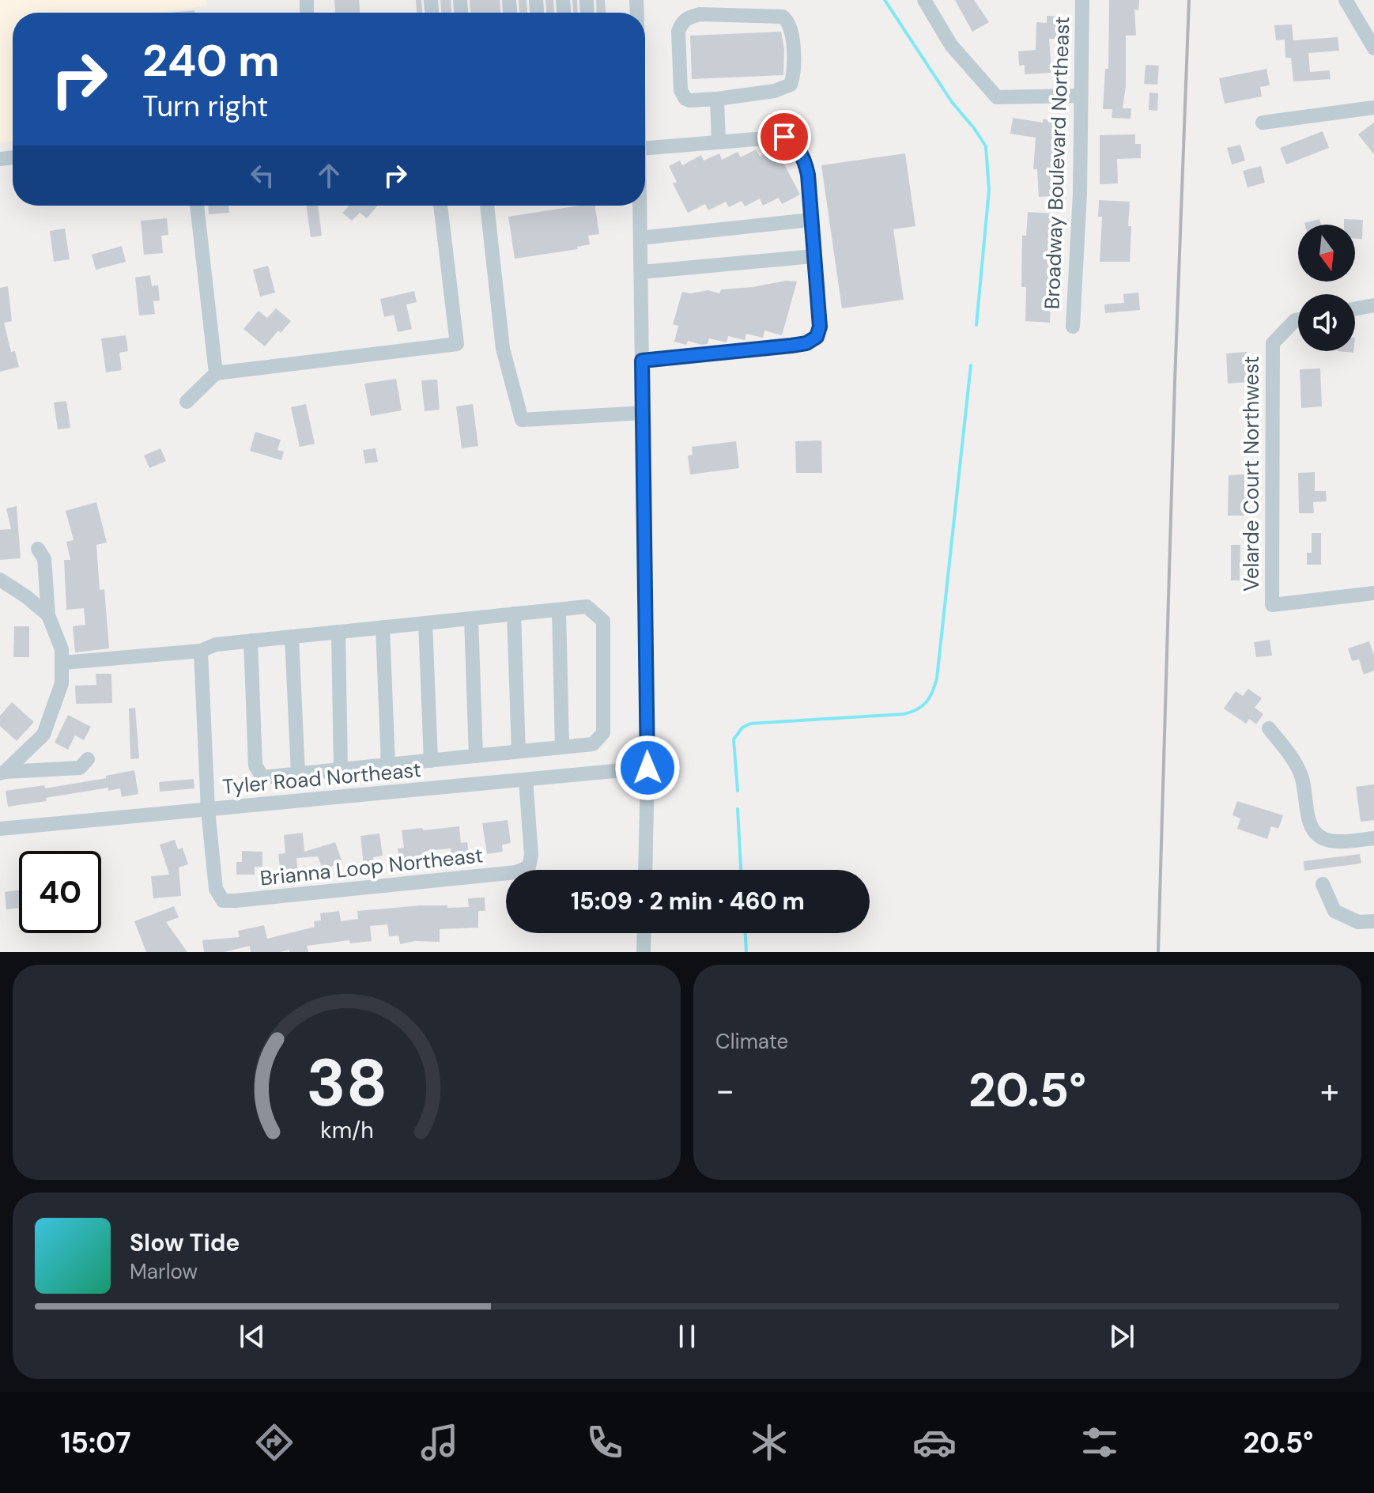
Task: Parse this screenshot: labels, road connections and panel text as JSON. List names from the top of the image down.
{
  "streets": {
    "street": [
      "Broadway Boulevard Northeast",
      "Velarde Court Northwest",
      "Tyler Road Northeast",
      "Brianna Loop Northeast"
    ]
  },
  "crossings": [
    ["Tyler Road Northeast", "Brianna Loop Northeast"]
  ],
  "north": "bottom",
  "page": {
    "turn": ["240 m", "Turn right"],
    "limit": "40",
    "trip": "15:09 · 2 min · 460 m",
    "tile": "Climate",
    "heat": ["−", "20.5°", "+"],
    "song": ["Slow Tide", "Marlow"],
    "tabs": ["15:07", "20.5°"],
    "gauge": ["38", "km/h"]
  }
}
